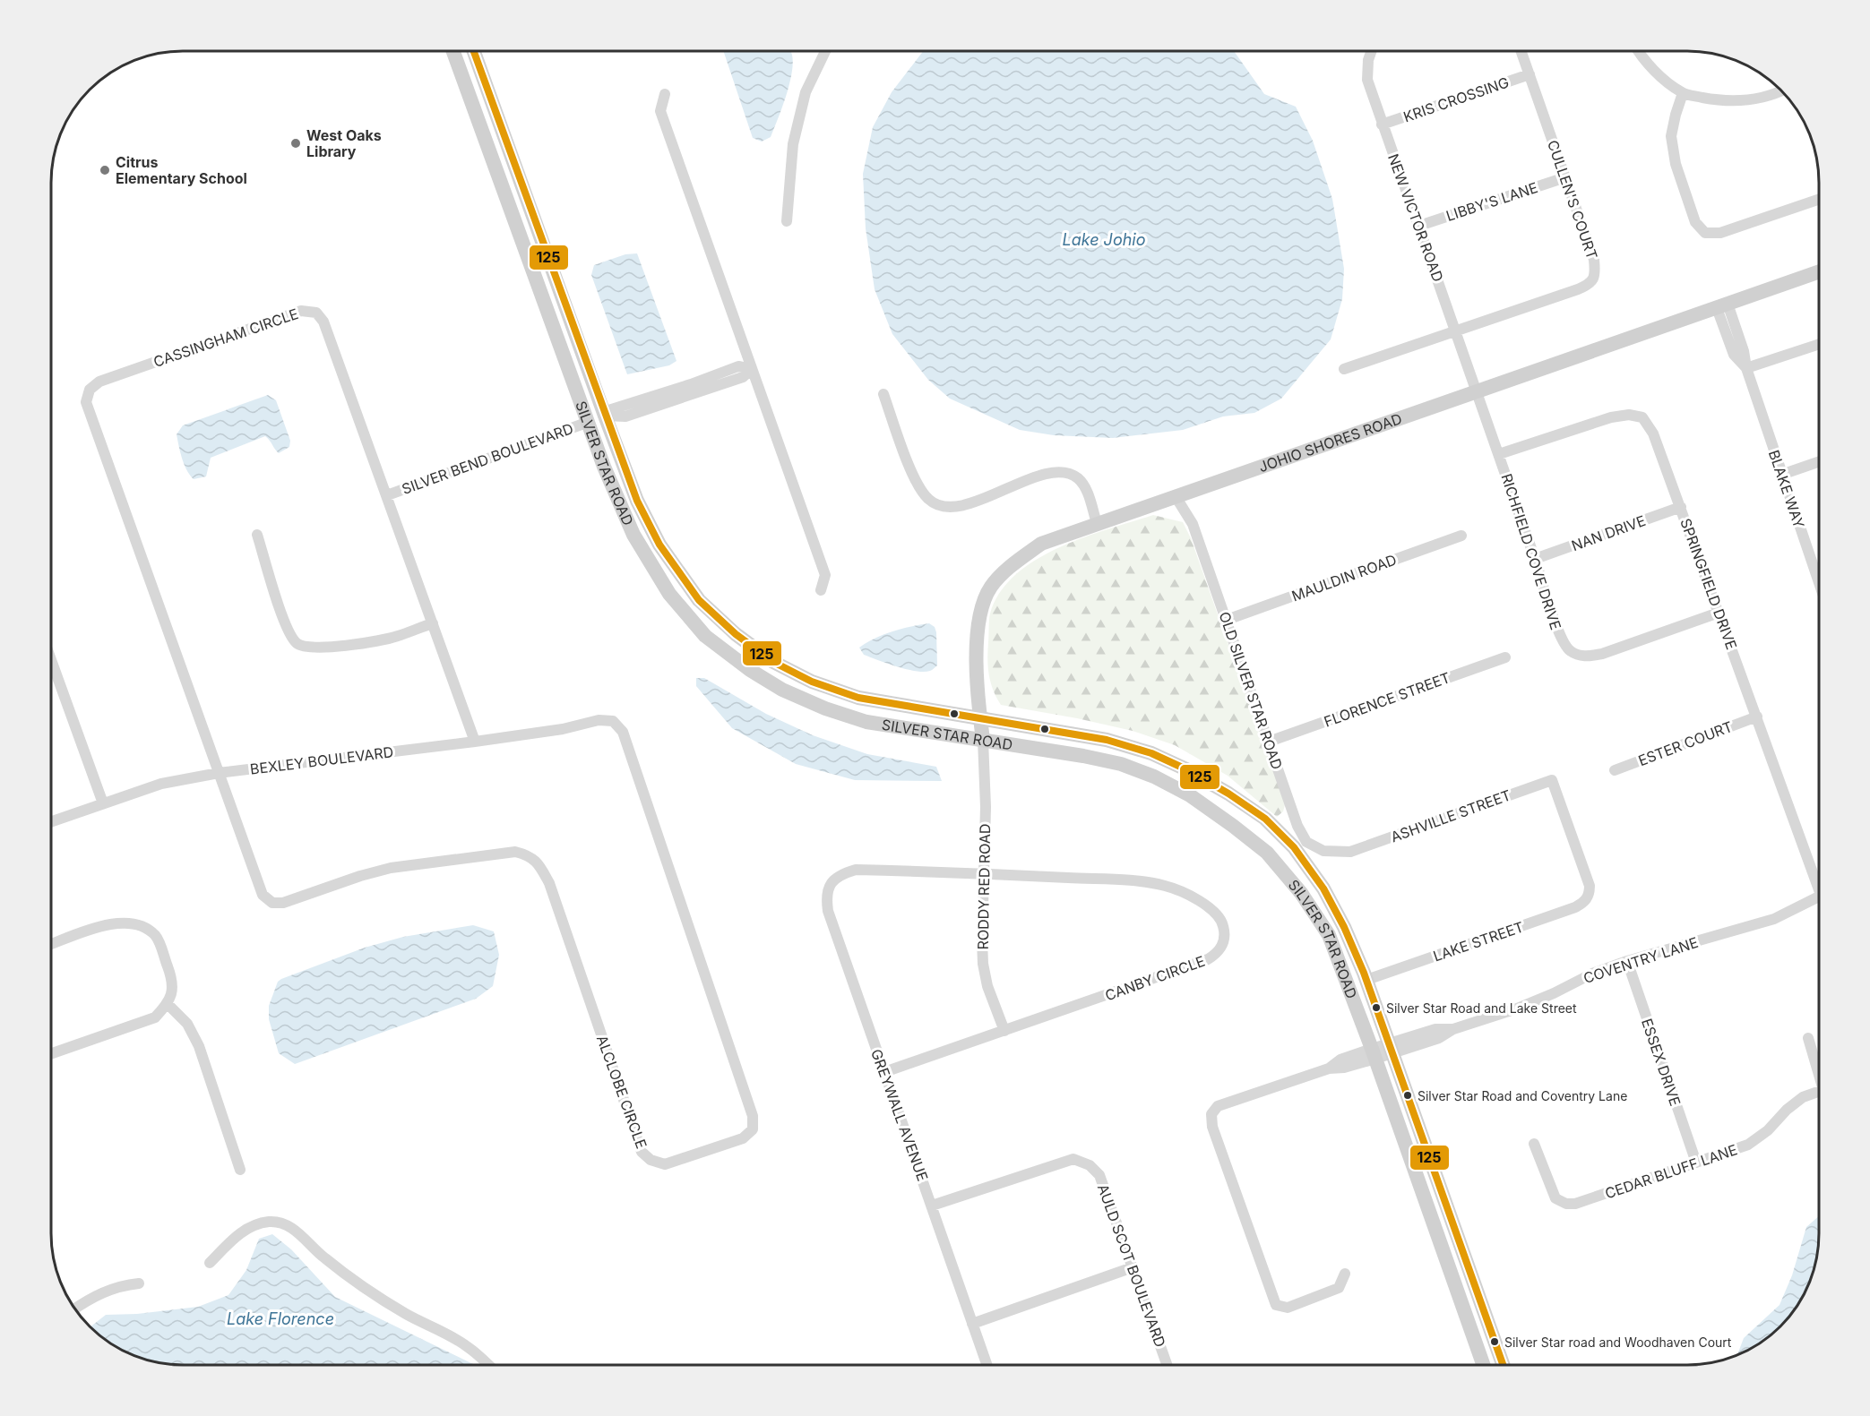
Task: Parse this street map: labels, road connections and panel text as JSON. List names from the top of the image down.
{
  "streets": {
    "main road": ["JOHIO SHORES ROAD", "SILVER STAR ROAD"],
    "street": [
      "KRIS CROSSING",
      "CULLEN'S COURT",
      "LIBBY'S LANE",
      "NEW VICTOR ROAD",
      "CASSINGHAM CIRCLE",
      "SILVER BEND BOULEVARD",
      "BLAKE WAY",
      "NAN DRIVE",
      "RICHFIELD COVE DRIVE",
      "MAULDIN ROAD",
      "SPRINGFIELD DRIVE",
      "OLD SILVER STAR ROAD",
      "FLORENCE STREET",
      "ESTER COURT",
      "BEXLEY BOULEVARD",
      "ASHVILLE STREET",
      "RODDY RED ROAD",
      "LAKE STREET",
      "COVENTRY LANE",
      "CANBY CIRCLE",
      "ESSEX DRIVE",
      "ALCLOBE CIRCLE",
      "GREYWALL AVENUE",
      "CEDAR BLUFF LANE",
      "AULD SCOT BOULEVARD"
    ]
  },
  "crossings": [
    ["KRIS CROSSING", "CULLEN'S COURT"],
    ["KRIS CROSSING", "NEW VICTOR ROAD"],
    ["CULLEN'S COURT", "LIBBY'S LANE"],
    ["CULLEN'S COURT", "NEW VICTOR ROAD"],
    ["LIBBY'S LANE", "NEW VICTOR ROAD"],
    ["NEW VICTOR ROAD", "JOHIO SHORES ROAD"],
    ["NEW VICTOR ROAD", "RICHFIELD COVE DRIVE"],
    ["CASSINGHAM CIRCLE", "SILVER BEND BOULEVARD"],
    ["CASSINGHAM CIRCLE", "BEXLEY BOULEVARD"],
    ["CASSINGHAM CIRCLE", "ALCLOBE CIRCLE"],
    ["JOHIO SHORES ROAD", "SILVER STAR ROAD"],
    ["JOHIO SHORES ROAD", "BLAKE WAY"],
    ["JOHIO SHORES ROAD", "RICHFIELD COVE DRIVE"],
    ["JOHIO SHORES ROAD", "OLD SILVER STAR ROAD"],
    ["JOHIO SHORES ROAD", "RODDY RED ROAD"],
    ["SILVER BEND BOULEVARD", "SILVER STAR ROAD"],
    ["SILVER STAR ROAD", "RODDY RED ROAD"],
    ["SILVER STAR ROAD", "LAKE STREET"],
    ["SILVER STAR ROAD", "COVENTRY LANE"],
    ["NAN DRIVE", "RICHFIELD COVE DRIVE"],
    ["NAN DRIVE", "SPRINGFIELD DRIVE"],
    ["RICHFIELD COVE DRIVE", "SPRINGFIELD DRIVE"],
    ["MAULDIN ROAD", "OLD SILVER STAR ROAD"],
    ["SPRINGFIELD DRIVE", "ESTER COURT"],
    ["OLD SILVER STAR ROAD", "FLORENCE STREET"],
    ["OLD SILVER STAR ROAD", "ASHVILLE STREET"],
    ["BEXLEY BOULEVARD", "ALCLOBE CIRCLE"],
    ["ASHVILLE STREET", "LAKE STREET"],
    ["RODDY RED ROAD", "CANBY CIRCLE"],
    ["COVENTRY LANE", "ESSEX DRIVE"],
    ["CANBY CIRCLE", "GREYWALL AVENUE"],
    ["ESSEX DRIVE", "CEDAR BLUFF LANE"],
    ["GREYWALL AVENUE", "AULD SCOT BOULEVARD"]
  ],
  "water": ["Lake Johio", "Lake Florence"],
  "places": [
    "West Oaks Library",
    "Citrus Elementary School",
    "Silver Star Road and Lake Street",
    "Silver Star Road and Coventry Lane",
    "Silver Star road and Woodhaven Court"
  ],
  "lines": ["transit line 125"]
}
